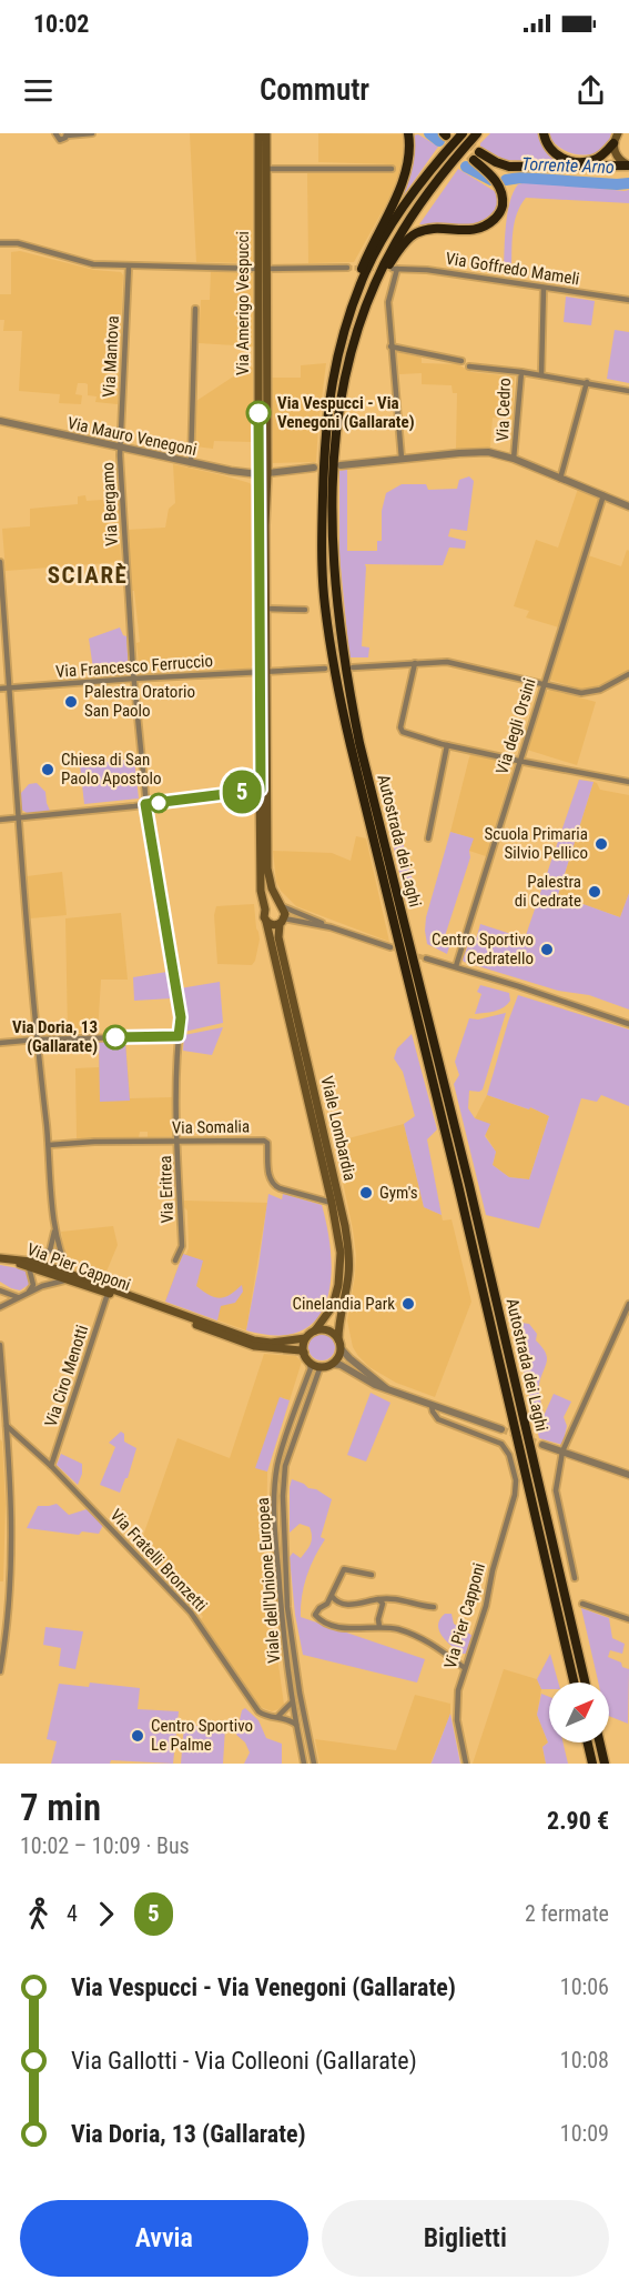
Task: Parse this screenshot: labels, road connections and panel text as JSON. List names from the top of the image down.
{
  "streets": {
    "highway": ["Autostrada dei Laghi"],
    "main road": ["Via Amerigo Vespucci", "Viale Lombardia", "Via Pier Capponi"],
    "street": [
      "Via Goffredo Mameli",
      "Via Mantova",
      "Via Cedro",
      "Via Mauro Venegoni",
      "Via Bergamo",
      "Via Francesco Ferruccio",
      "Via degli Orsini",
      "Via Somalia",
      "Via Eritrea",
      "Via Ciro Menotti",
      "Via Fratelli Bronzetti",
      "Viale dell'Unione Europea"
    ]
  },
  "crossings": [
    ["Via Amerigo Vespucci", "Via Mauro Venegoni"],
    ["Via Mantova", "Via Mauro Venegoni"],
    ["Via Mantova", "Via Bergamo"],
    ["Via Mauro Venegoni", "Via Bergamo"],
    ["Via Bergamo", "Via Francesco Ferruccio"],
    ["Via Bergamo", "Via Eritrea"],
    ["Via Somalia", "Viale Lombardia"],
    ["Via Somalia", "Via Eritrea"],
    ["Viale Lombardia", "Via Pier Capponi"],
    ["Viale Lombardia", "Viale dell'Unione Europea"],
    ["Via Pier Capponi", "Via Ciro Menotti"],
    ["Via Pier Capponi", "Viale dell'Unione Europea"],
    ["Via Ciro Menotti", "Via Fratelli Bronzetti"],
    ["Via Fratelli Bronzetti", "Viale dell'Unione Europea"]
  ],
  "districts": ["SCIARÈ"],
  "water": ["Torrente Arno"],
  "places": [
    "Via Vespucci - Via Venegoni (Gallarate)",
    "Palestra Oratorio San Paolo",
    "Chiesa di San Paolo Apostolo",
    "Scuola Primaria Silvio Pellico",
    "Palestra di Cedrate",
    "Centro Sportivo Cedratello",
    "Via Doria, 13 (Gallarate)",
    "Gym's",
    "Cinelandia Park",
    "Centro Sportivo Le Palme"
  ],
  "lines": ["bus line 5"],
  "north": "top right",
  "page": {
    "status": "10:02",
    "header": "Commutr",
    "on_map": "5",
    "heading": ["7 min", "10:02 – 10:09 · Bus", "2.90 €"],
    "legs": ["4", "5", "2 fermate"],
    "list": [
      {
        "name": "Via Vespucci - Via Venegoni (Gallarate)",
        "value": "10:06"
      },
      {
        "name": "Via Gallotti - Via Colleoni (Gallarate)",
        "value": "10:08"
      },
      {
        "name": "Via Doria, 13 (Gallarate)",
        "value": "10:09"
      }
    ],
    "buttons": ["Avvia", "Biglietti"]
  }
}
